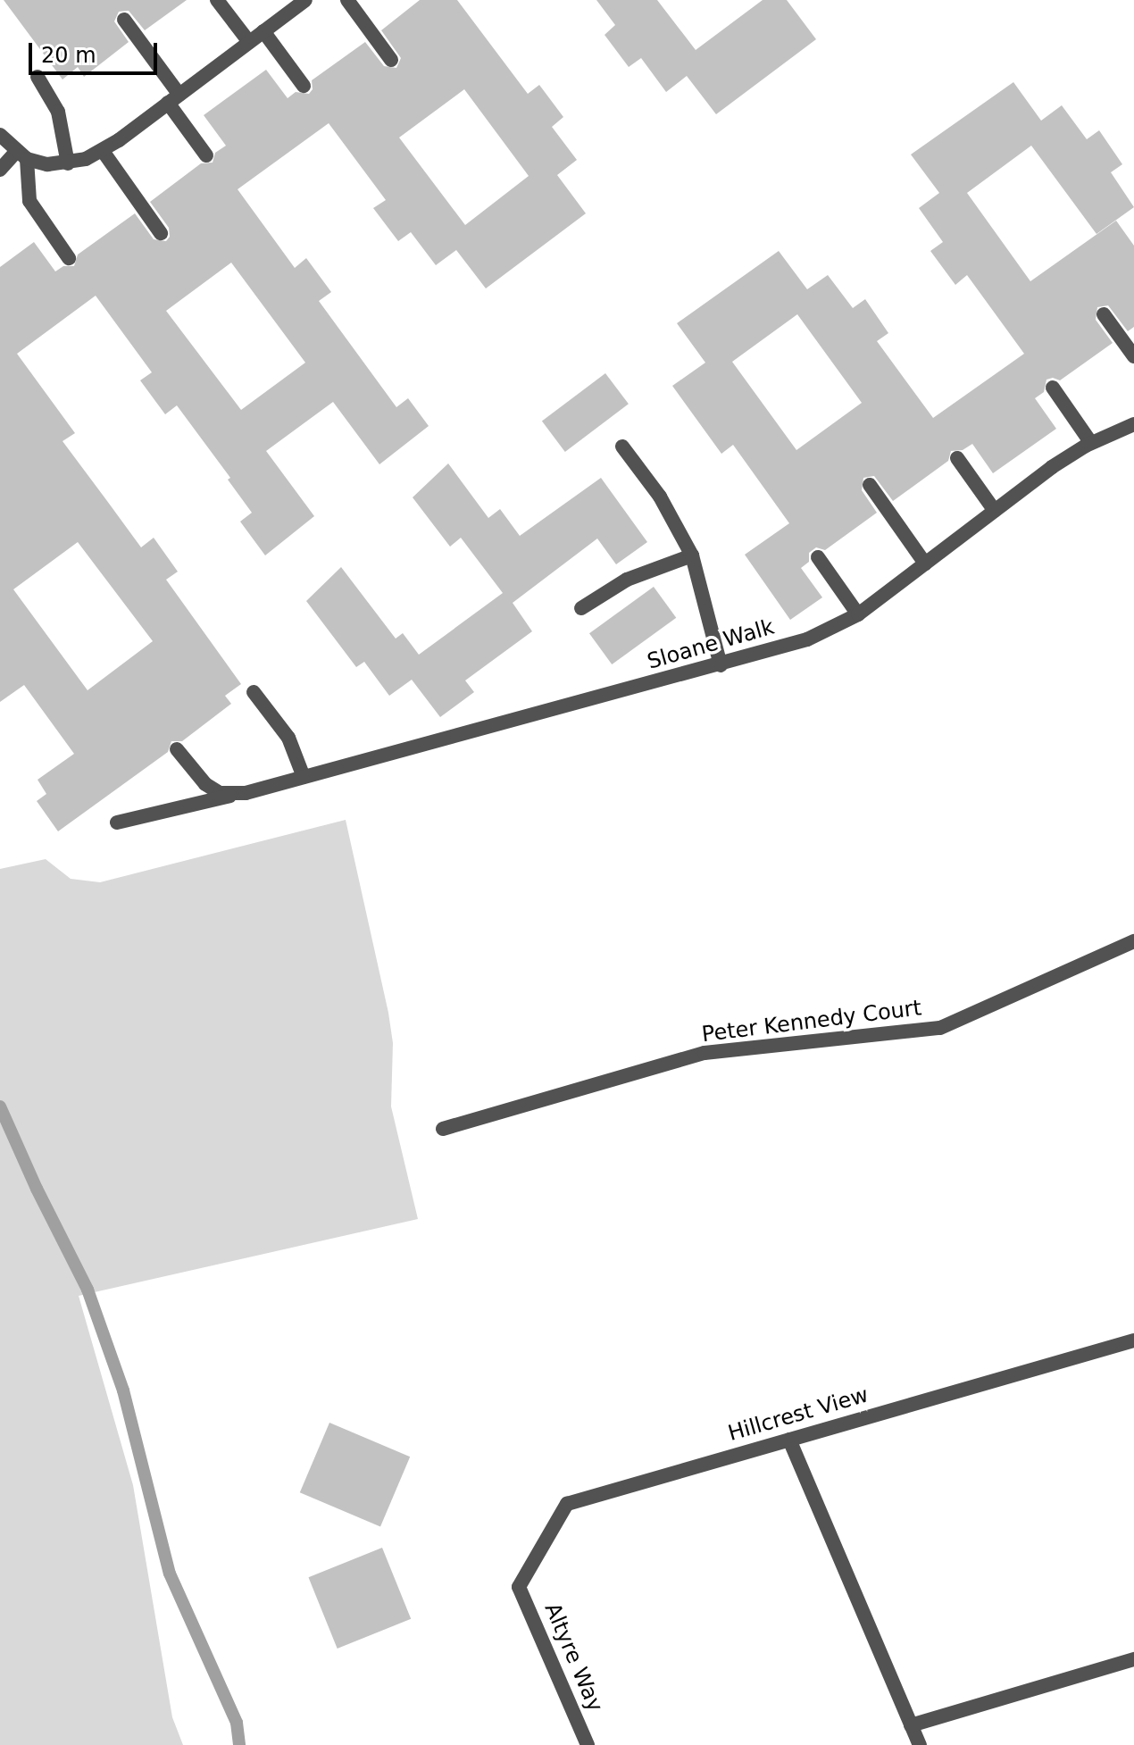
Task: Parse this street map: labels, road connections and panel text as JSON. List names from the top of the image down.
{
  "streets": {
    "street": [
      "Sloane Walk",
      "Peter Kennedy Court",
      "Hillcrest View",
      "Altyre Way"
    ]
  },
  "crossings": [
    ["Hillcrest View", "Altyre Way"]
  ],
  "scale_bar": "20 m"
}
